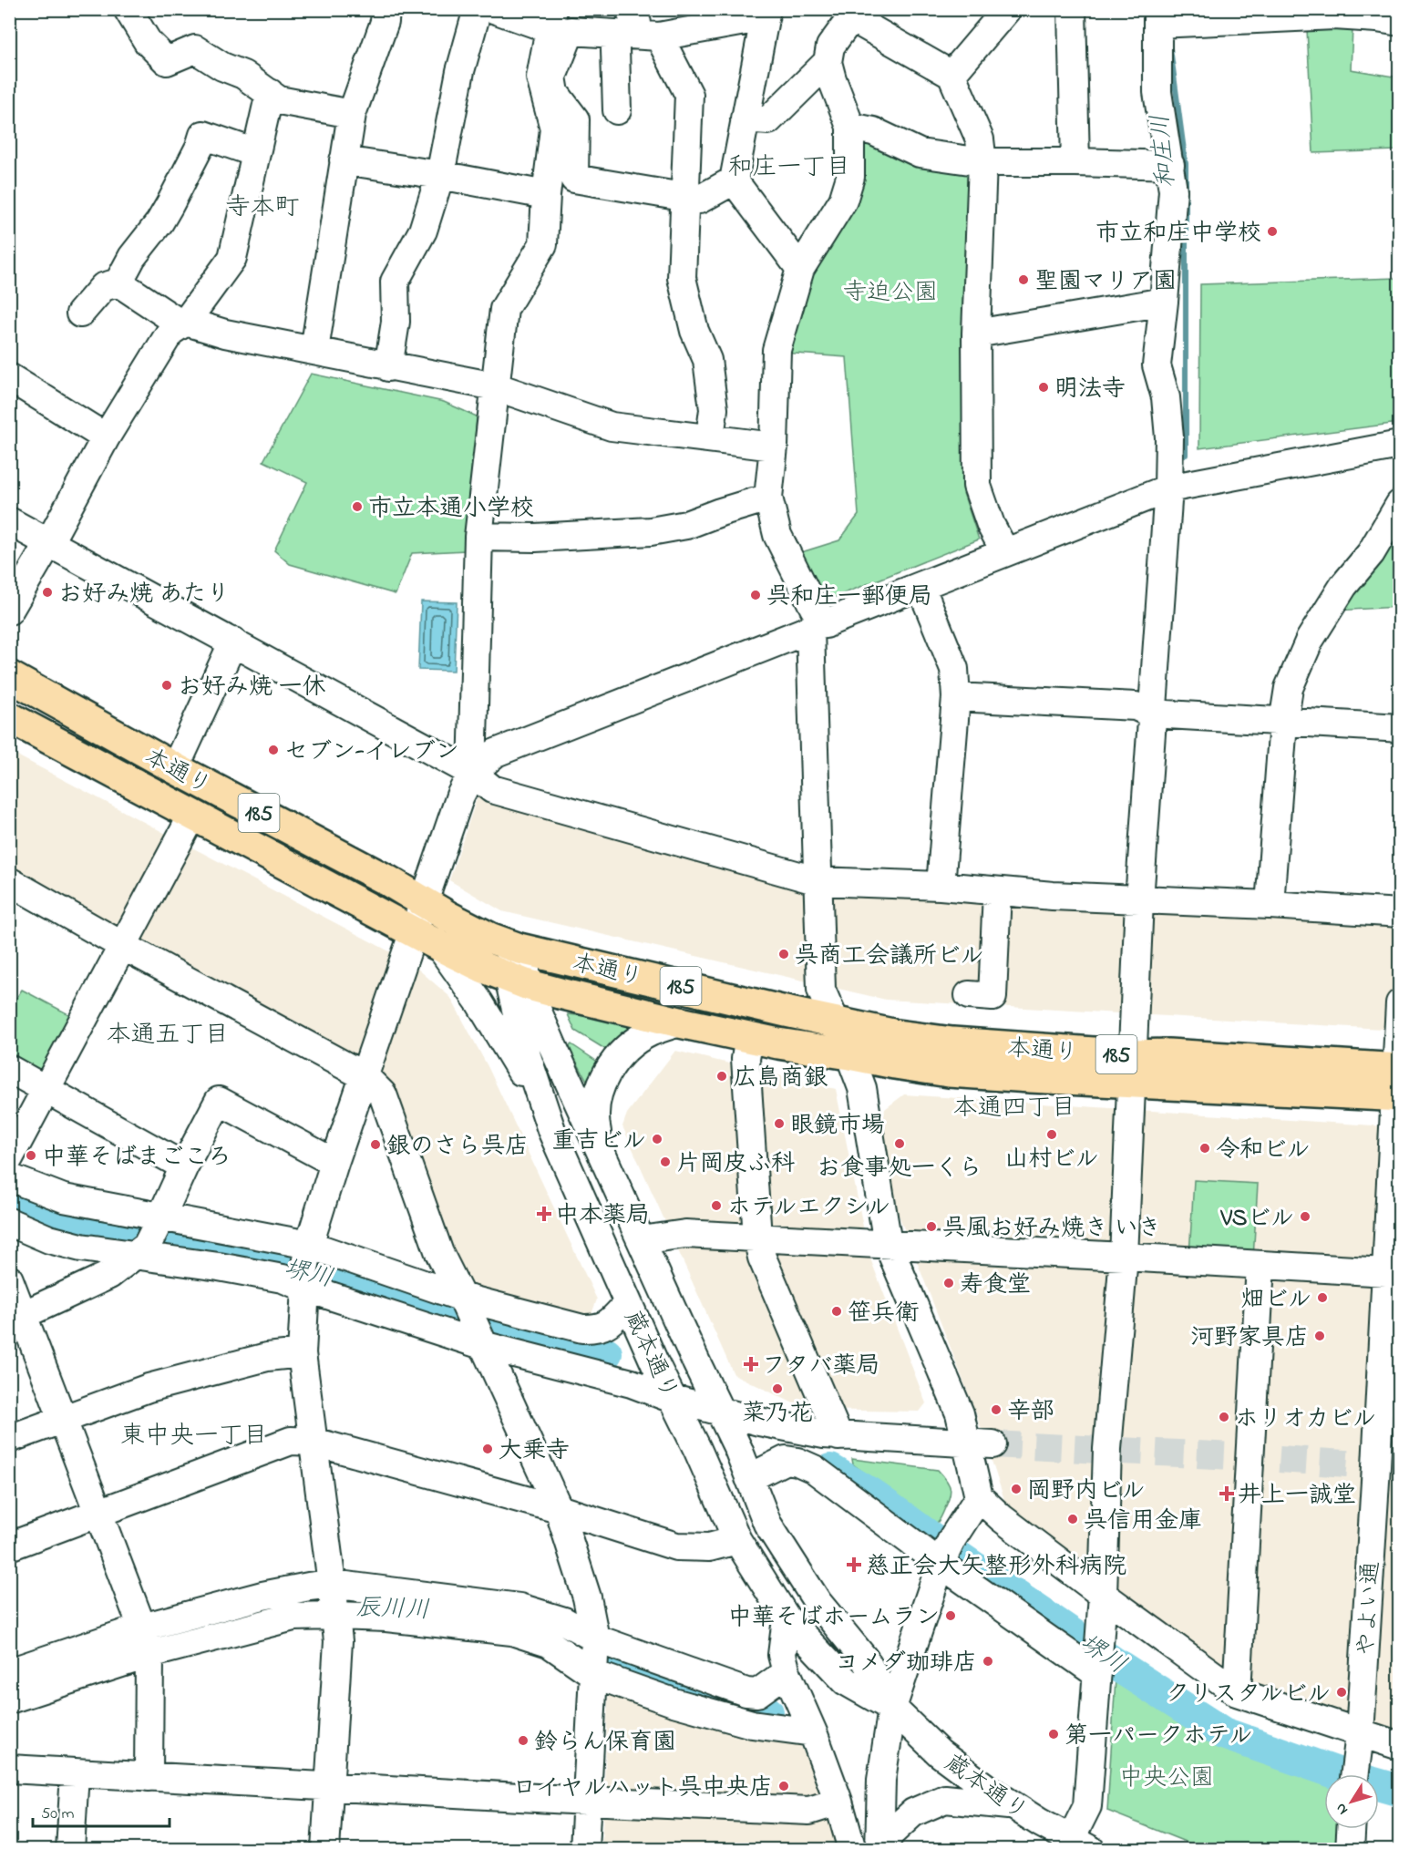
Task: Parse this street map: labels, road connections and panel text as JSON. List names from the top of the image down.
{
  "streets": {
    "highway": ["本通り", "185"],
    "street": ["蔵本通り", "やよい通"]
  },
  "crossings": [
    ["本通り", "蔵本通り"],
    ["本通り", "やよい通"]
  ],
  "districts": [
    "和庄一丁目",
    "寺本町",
    "本通五丁目",
    "本通四丁目",
    "東中央一丁目"
  ],
  "water": ["和庄川", "堺川", "辰川川"],
  "parks": ["寺迫公園", "中央公園"],
  "places": {
    "other": [
      "市立和庄中学校",
      "聖園マリア園",
      "明法寺",
      "市立本通小学校",
      "お好み焼 あたり",
      "呉和庄一郵便局",
      "お好み焼 一休",
      "セブン-イレブン",
      "呉商工会議所ビル",
      "広島商銀",
      "眼鏡市場",
      "山村ビル",
      "重吉ビル",
      "お食事処一くら",
      "銀のさら呉店",
      "令和ビル",
      "中華そばまごころ",
      "片岡皮ふ科",
      "ホテルエクシル",
      "VSビル",
      "呉風お好み焼き いき",
      "寿食堂",
      "畑ビル",
      "笹兵衛",
      "河野家具店",
      "菜乃花",
      "辛部",
      "ホリオカビル",
      "大乗寺",
      "岡野内ビル",
      "呉信用金庫",
      "中華そばホームラン",
      "コメダ珈琲店",
      "クリスタルビル",
      "第一パークホテル",
      "鈴らん保育園",
      "ロイヤルハット呉中央店"
    ],
    "health": [
      "中本薬局",
      "フタバ薬局",
      "井上一誠堂",
      "慈正会大矢整形外科病院"
    ]
  },
  "scale_bar": "50 m",
  "north": "bottom left"
}
